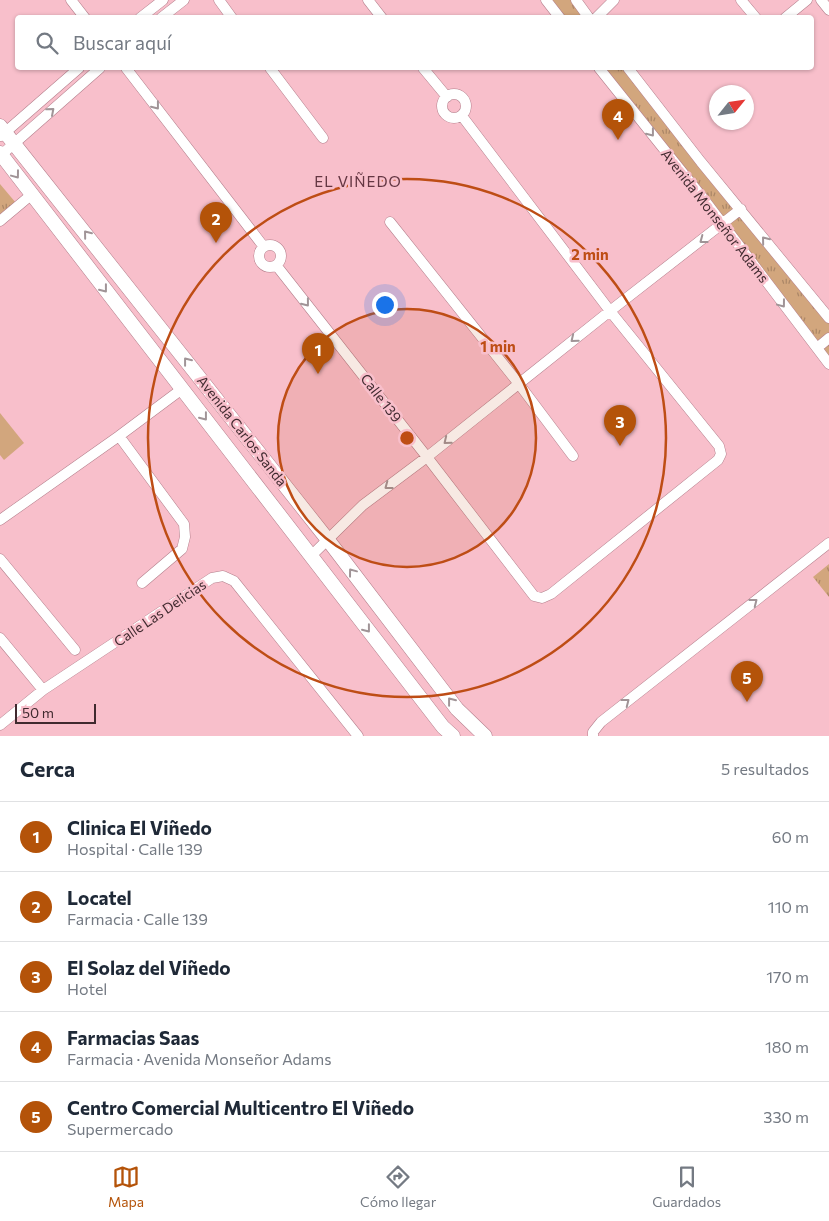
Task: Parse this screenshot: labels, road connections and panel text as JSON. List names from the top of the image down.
{
  "streets": {
    "street": [
      "Avenida Monseñor Adams",
      "Calle 139",
      "Avenida Carlos Sanda",
      "Calle Las Delicias"
    ]
  },
  "districts": ["EL VIÑEDO"],
  "scale_bar": "50 m",
  "north": "top right",
  "page": {
    "search": "Buscar aquí",
    "pins": [
      "4",
      "2",
      "1",
      "3",
      "5"
    ],
    "scale": "50 m",
    "heading": ["Cerca", "5 resultados"],
    "list": [
      {
        "mark": "1",
        "name": "Clinica El Viñedo",
        "note": "Hospital · Calle 139",
        "value": "60 m"
      },
      {
        "mark": "2",
        "name": "Locatel",
        "note": "Farmacia · Calle 139",
        "value": "110 m"
      },
      {
        "mark": "3",
        "name": "El Solaz del Viñedo",
        "note": "Hotel",
        "value": "170 m"
      },
      {
        "mark": "4",
        "name": "Farmacias Saas",
        "note": "Farmacia · Avenida Monseñor Adams",
        "value": "180 m"
      },
      {
        "mark": "5",
        "name": "Centro Comercial Multicentro El Viñedo",
        "note": "Supermercado",
        "value": "330 m"
      }
    ],
    "nav": ["Mapa", "Cómo llegar", "Guardados"]
  },
  "rings": ["2 min", "1 min"]
}
